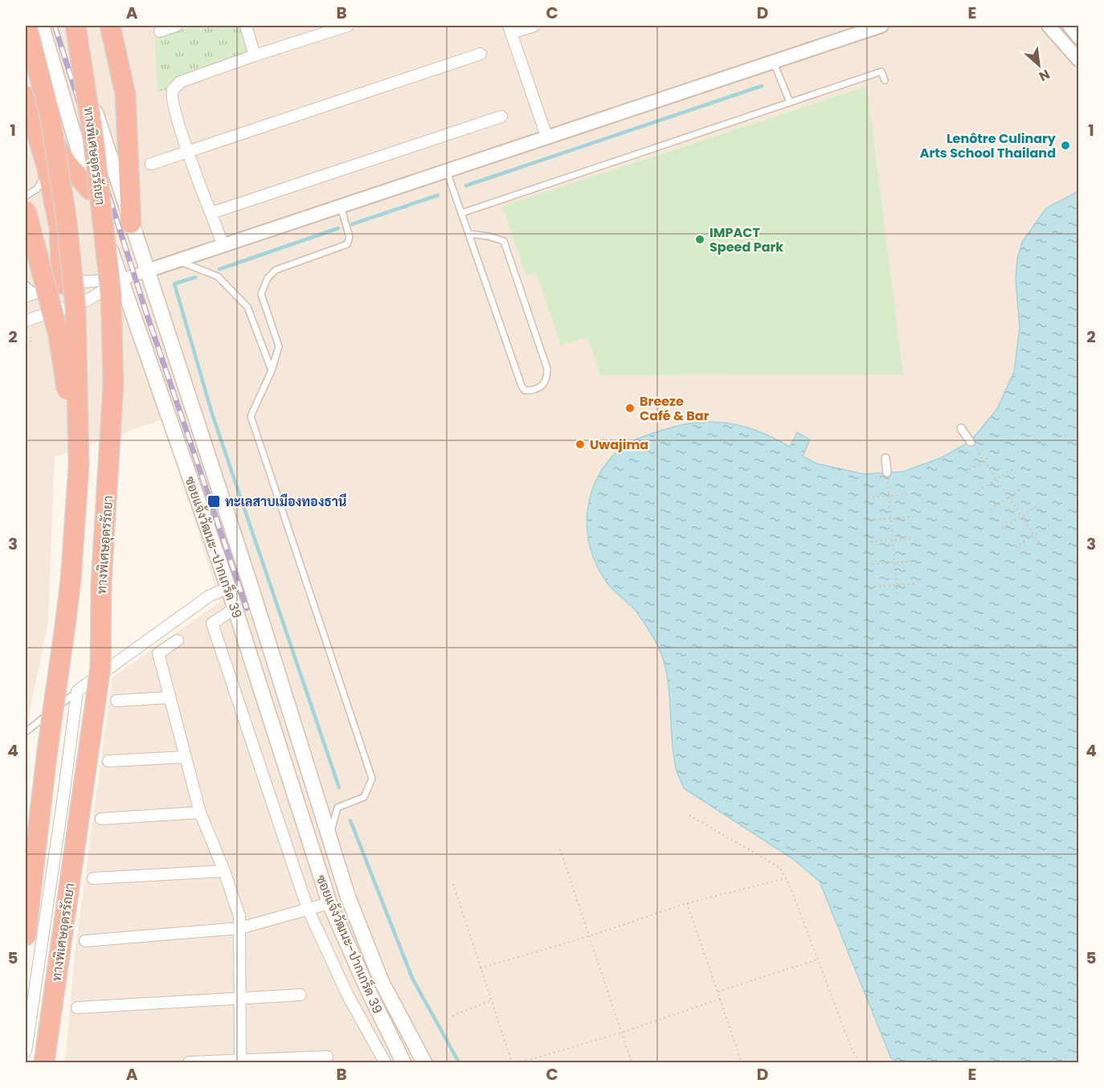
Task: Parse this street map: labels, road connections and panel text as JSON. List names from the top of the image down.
{
  "streets": {
    "highway": ["ทางพิเศษอุดรรัถยา"],
    "main road": ["ซอยแจ้งวัฒนะ-ปากเกร็ด 39"]
  },
  "places": {
    "other": [
      "Lenôtre Culinary Arts School Thailand",
      "IMPACT Speed Park",
      "Breeze Café & Bar",
      "Uwajima"
    ],
    "transit": ["ทะเลสาบเมืองทองธานี"]
  },
  "north": "bottom right",
  "grid": {
    "columns": [
      "A",
      "B",
      "C",
      "D",
      "E"
    ],
    "rows": [
      "1",
      "2",
      "3",
      "4",
      "5"
    ]
  }
}
